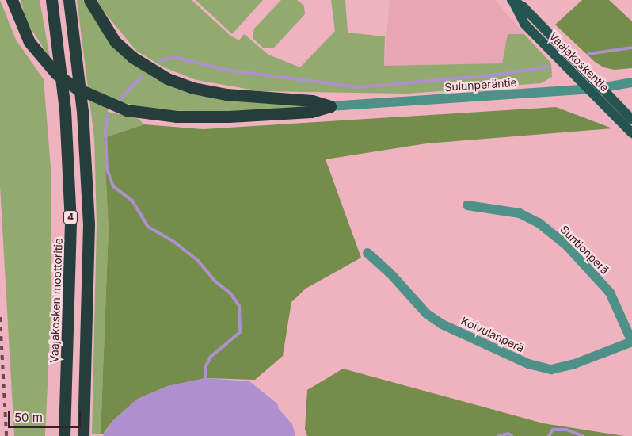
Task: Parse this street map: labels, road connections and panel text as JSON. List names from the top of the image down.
{
  "streets": {
    "highway": ["4", "Vaajakosken moottoritie"],
    "main road": ["Vaajakoskentie"],
    "street": ["Sulunperäntie", "Suntionperä", "Koivulanperä"]
  },
  "crossings": [
    ["Vaajakoskentie", "Sulunperäntie"],
    ["Suntionperä", "Koivulanperä"]
  ],
  "scale_bar": "50 m"
}
